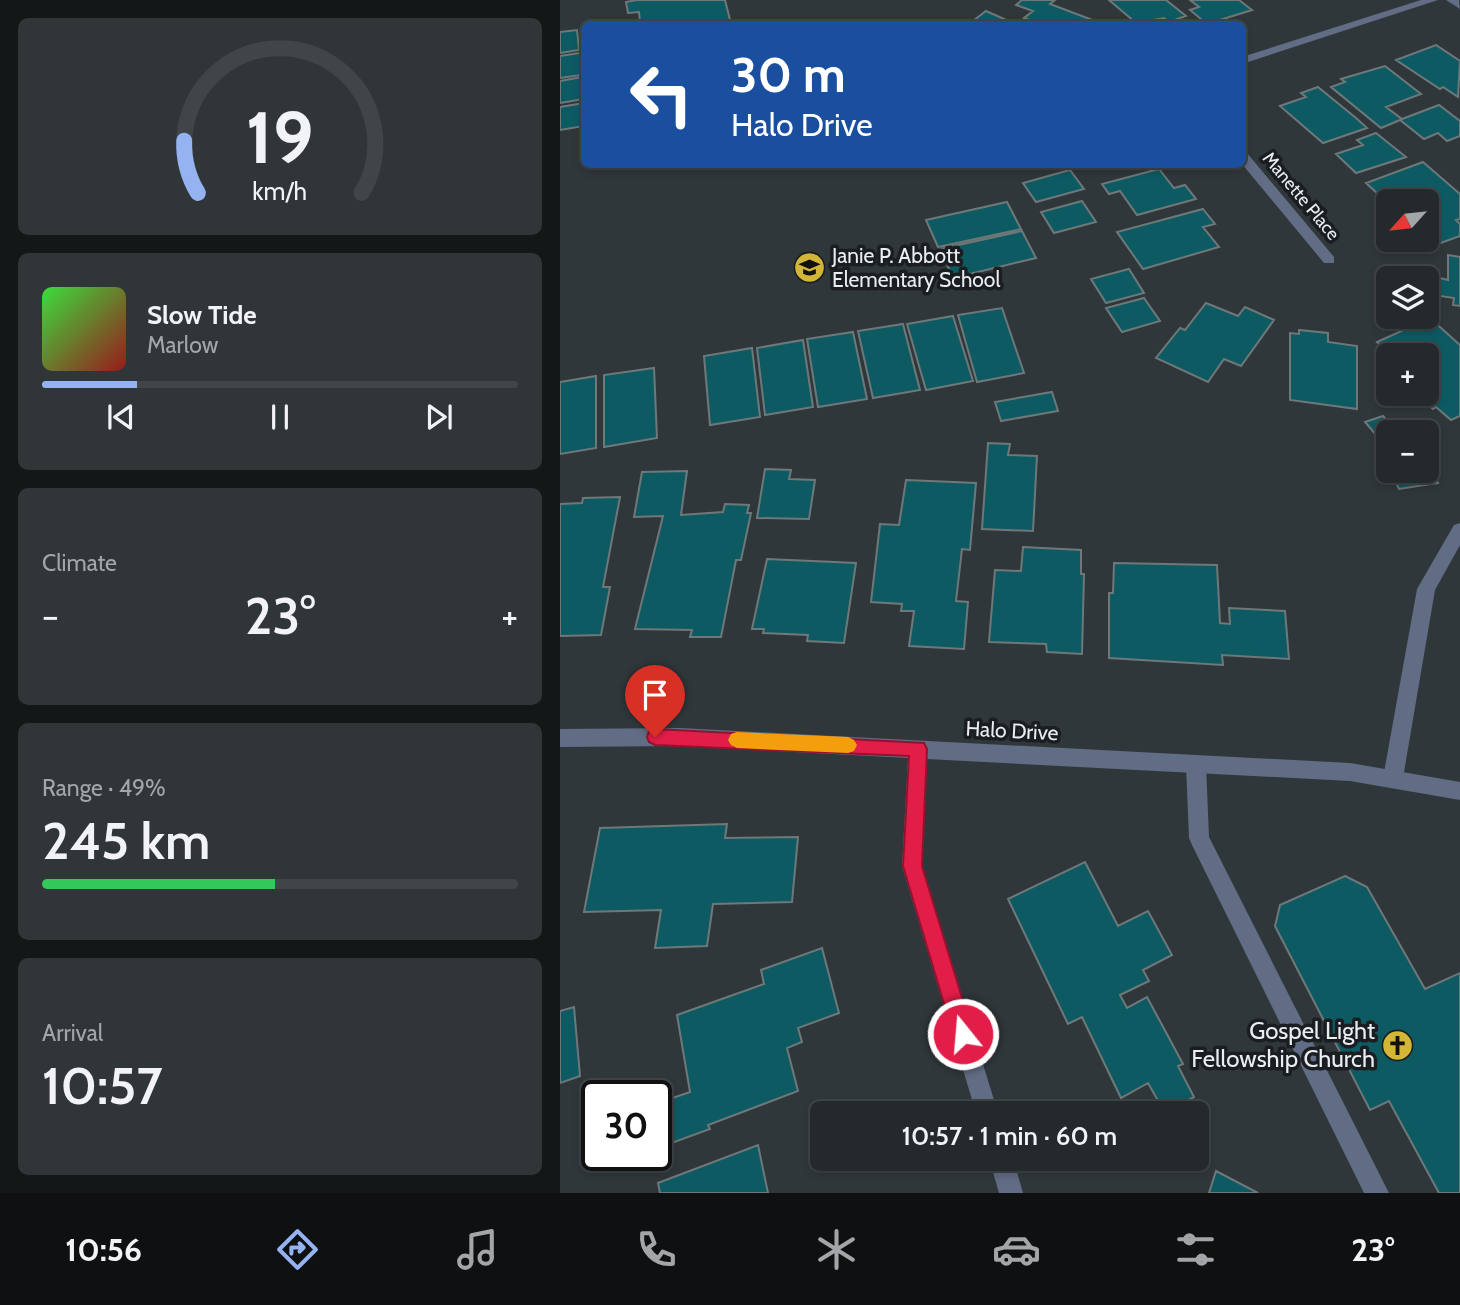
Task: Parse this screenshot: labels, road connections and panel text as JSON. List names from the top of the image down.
{
  "streets": {
    "street": ["Manette Place", "Halo Drive"]
  },
  "places": {
    "school or university": ["Janie P. Abbott Elementary School"],
    "church": ["Gospel Light Fellowship Church"]
  },
  "north": "bottom left",
  "page": {
    "turn": ["30 m", "Halo Drive"],
    "map_buttons": ["+", "−"],
    "song": ["Slow Tide", "Marlow"],
    "tile": [
      "Climate",
      ["Range · 49%", "245 km"],
      ["Arrival", "10:57"]
    ],
    "heat": ["−", "23°", "+"],
    "limit": "30",
    "trip": "10:57 · 1 min · 60 m",
    "tabs": ["10:56", "23°"],
    "gauge": ["19", "km/h"]
  }
}
